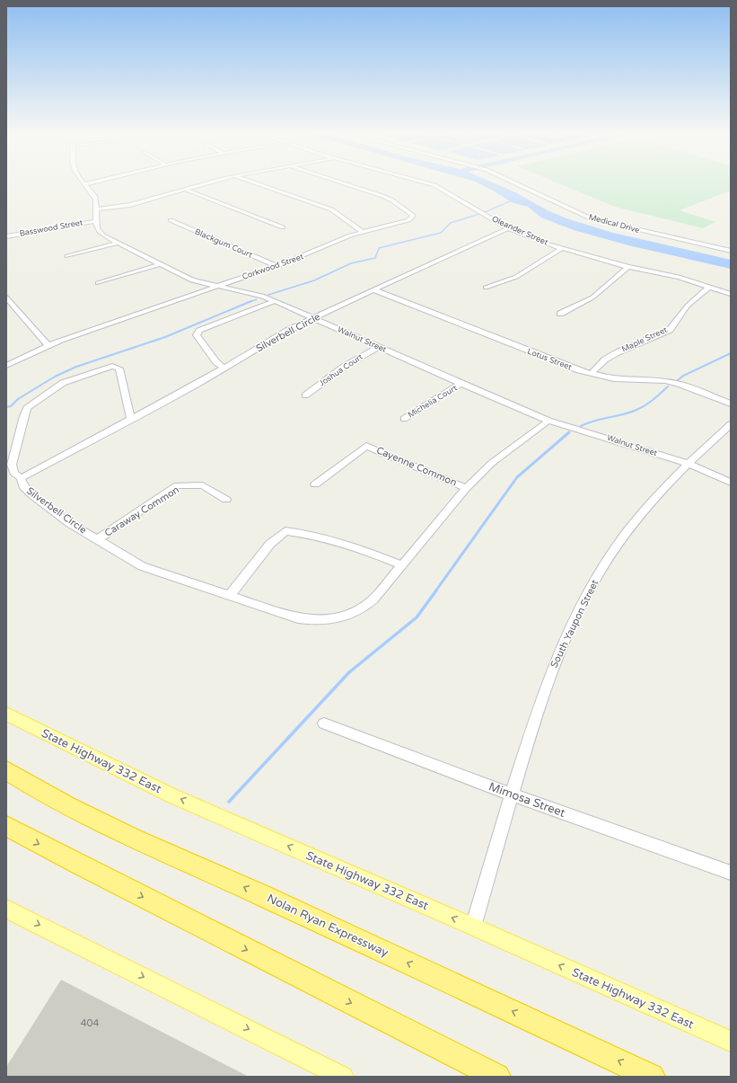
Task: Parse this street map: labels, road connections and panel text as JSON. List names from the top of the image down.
{
  "streets": {
    "highway": ["Nolan Ryan Expressway"],
    "main road": ["State Highway 332 East"],
    "street": [
      "Medical Drive",
      "Basswood Street",
      "Oleander Street",
      "Blackgum Court",
      "Corkwood Street",
      "Silverbell Circle",
      "Walnut Street",
      "Maple Street",
      "Lotus Street",
      "Joshua Court",
      "Michelia Court",
      "Cayenne Common",
      "Caraway Common",
      "South Yaupon Street",
      "Mimosa Street"
    ]
  },
  "crossings": [
    ["Basswood Street", "Walnut Street"],
    ["Oleander Street", "Silverbell Circle"],
    ["Oleander Street", "Maple Street"],
    ["Blackgum Court", "Corkwood Street"],
    ["Corkwood Street", "Walnut Street"],
    ["Silverbell Circle", "Walnut Street"],
    ["Silverbell Circle", "Lotus Street"],
    ["Silverbell Circle", "Cayenne Common"],
    ["Silverbell Circle", "Caraway Common"],
    ["Walnut Street", "Joshua Court"],
    ["Walnut Street", "Michelia Court"],
    ["Walnut Street", "South Yaupon Street"],
    ["Maple Street", "Lotus Street"],
    ["South Yaupon Street", "State Highway 332 East"],
    ["South Yaupon Street", "Mimosa Street"]
  ],
  "one_way": ["State Highway 332 East"],
  "house_numbers": ["404"]
}
